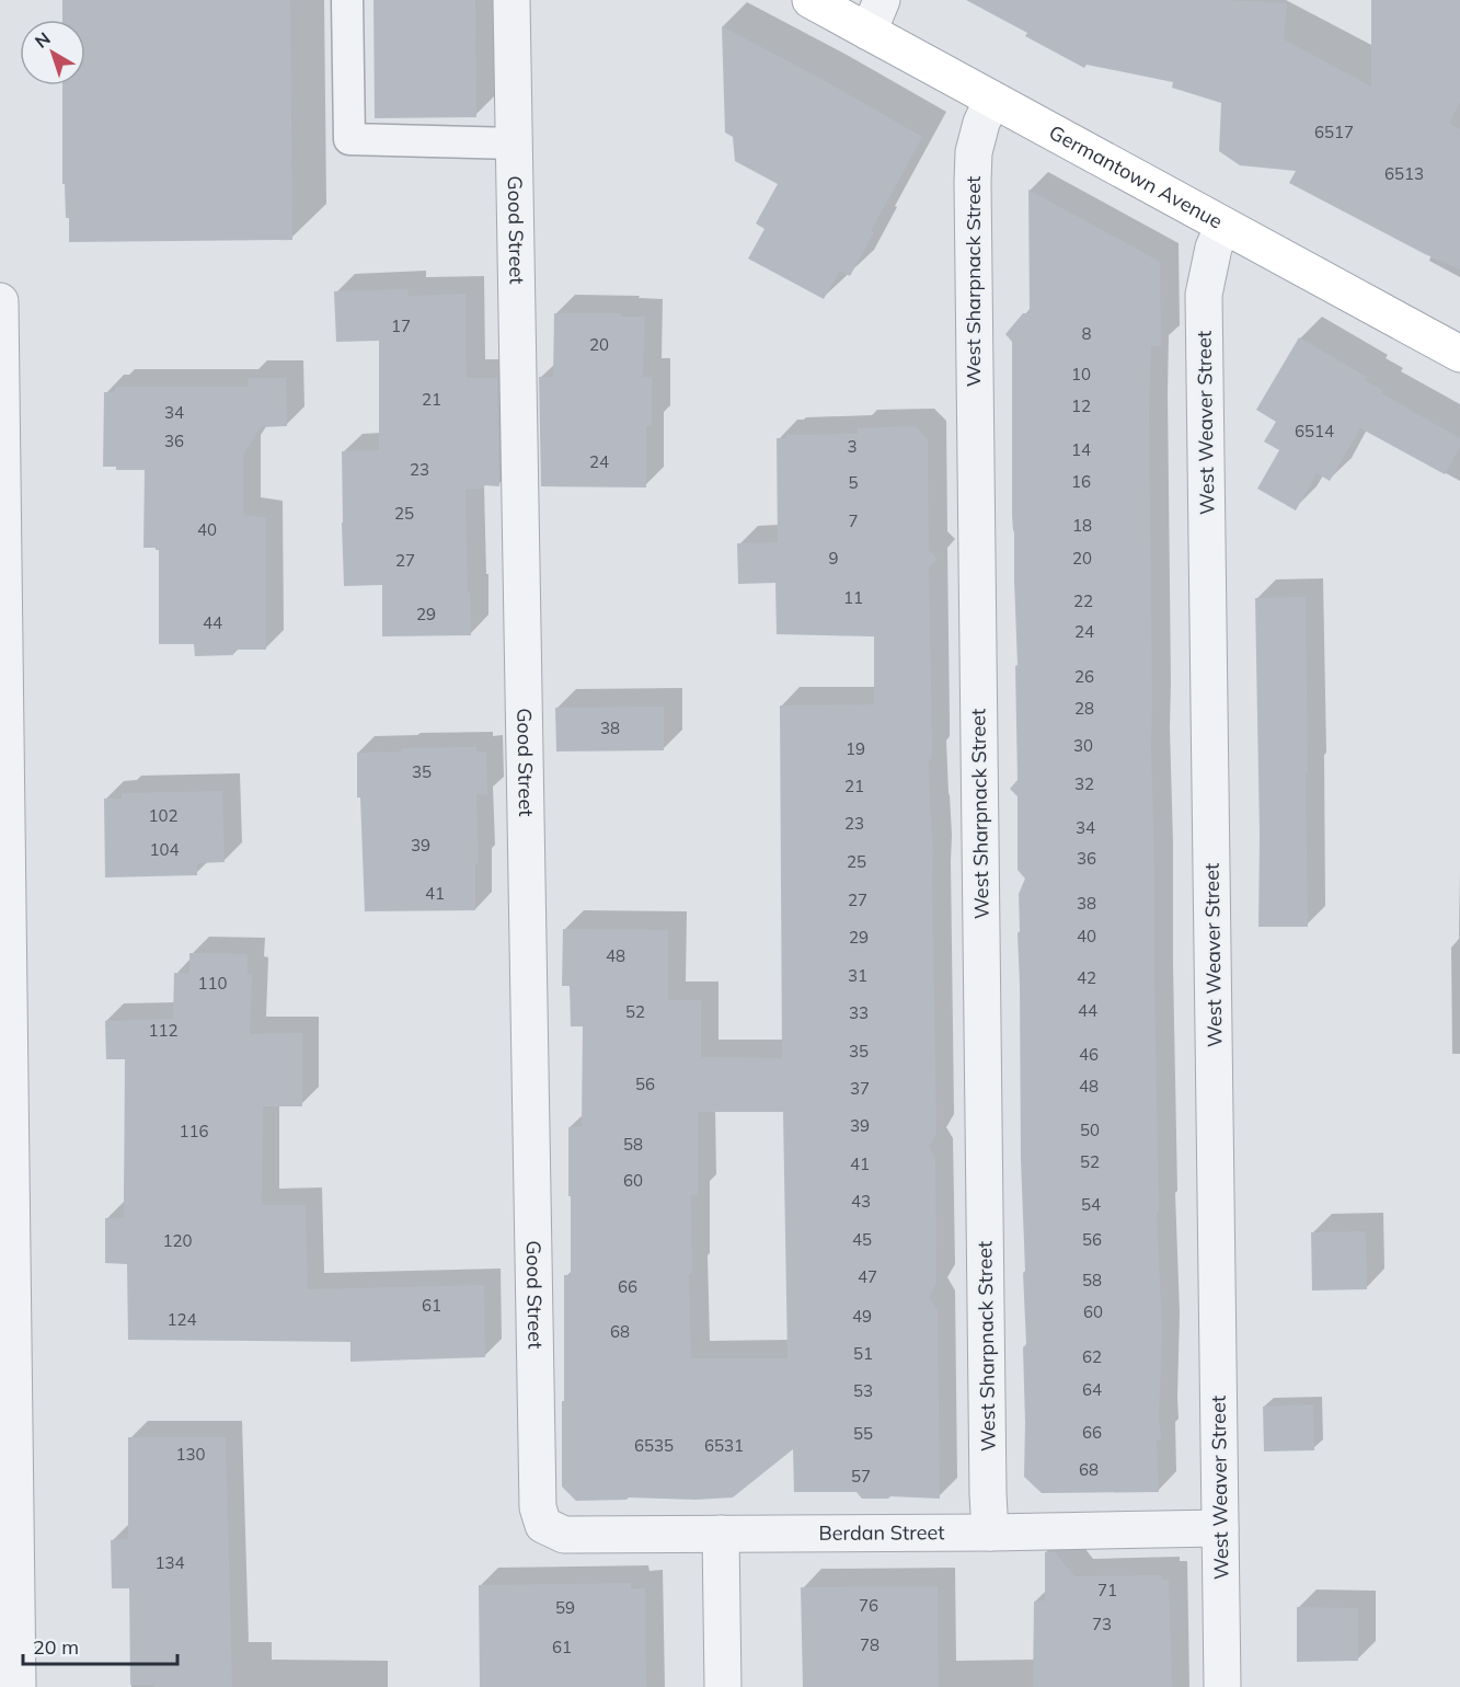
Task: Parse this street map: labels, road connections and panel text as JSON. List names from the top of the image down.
{
  "streets": {
    "main road": ["Germantown Avenue"],
    "street": [
      "Good Street",
      "West Sharpnack Street",
      "West Weaver Street",
      "Berdan Street"
    ]
  },
  "crossings": [
    ["Germantown Avenue", "West Sharpnack Street"],
    ["Germantown Avenue", "West Weaver Street"],
    ["Good Street", "Berdan Street"],
    ["West Sharpnack Street", "Berdan Street"],
    ["West Weaver Street", "Berdan Street"]
  ],
  "house_numbers": [
    "6517",
    "6513",
    "17",
    "8",
    "20",
    "10",
    "21",
    "12",
    "34",
    "6514",
    "36",
    "3",
    "14",
    "24",
    "23",
    "16",
    "5",
    "25",
    "7",
    "18",
    "40",
    "9",
    "20",
    "27",
    "11",
    "22",
    "29",
    "44",
    "24",
    "26",
    "28",
    "38",
    "30",
    "19",
    "35",
    "32",
    "21",
    "102",
    "23",
    "34",
    "39",
    "104",
    "36",
    "25",
    "41",
    "27",
    "38",
    "40",
    "29",
    "48",
    "31",
    "42",
    "110",
    "44",
    "52",
    "33",
    "112",
    "35",
    "46",
    "56",
    "48",
    "37",
    "39",
    "50",
    "116",
    "58",
    "52",
    "41",
    "60",
    "43",
    "54",
    "45",
    "56",
    "120",
    "47",
    "58",
    "66",
    "61",
    "60",
    "49",
    "124",
    "68",
    "51",
    "62",
    "64",
    "53",
    "66",
    "55",
    "6535",
    "6531",
    "130",
    "68",
    "57",
    "134",
    "71",
    "76",
    "59",
    "73",
    "78",
    "61"
  ],
  "scale_bar": "20 m",
  "north": "top left"
}
